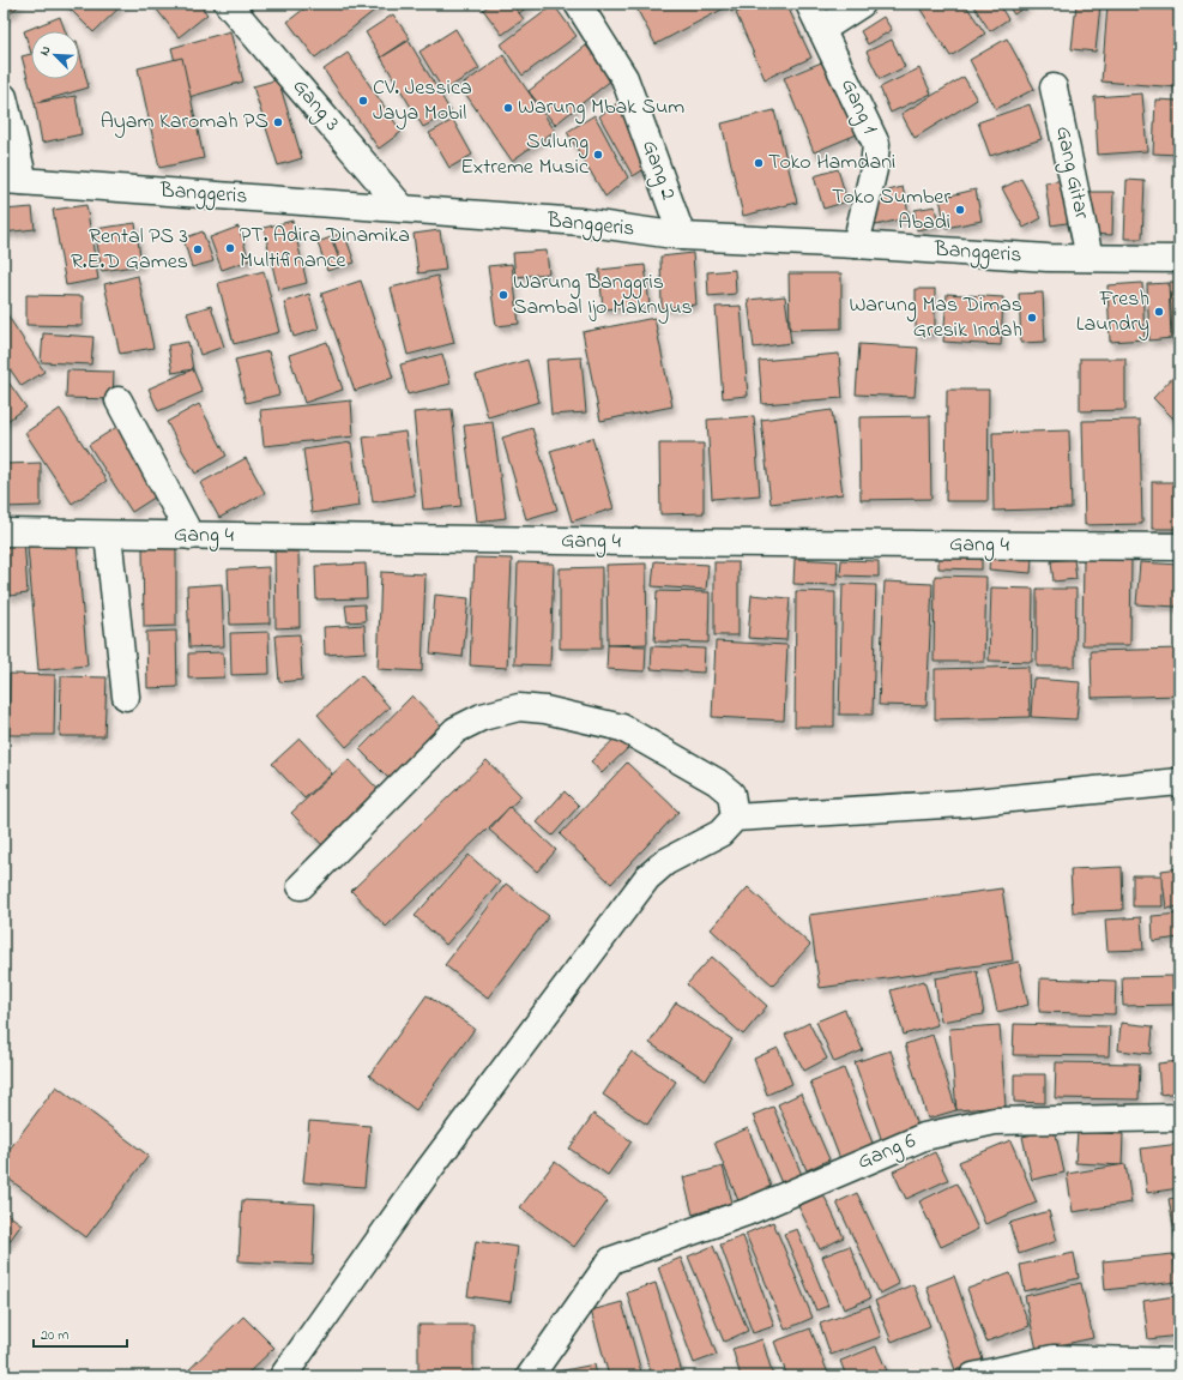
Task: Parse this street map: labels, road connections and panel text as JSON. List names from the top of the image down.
{
  "streets": {
    "street": [
      "Gang 3",
      "Gang 1",
      "Gang 2",
      "Gang Gitar",
      "Banggeris",
      "Gang 4",
      "Gang 6"
    ]
  },
  "crossings": [
    ["Gang 3", "Banggeris"],
    ["Gang 1", "Banggeris"],
    ["Gang 2", "Banggeris"],
    ["Gang Gitar", "Banggeris"]
  ],
  "places": [
    "CV. Jessica Jaya Mobil",
    "Warung Mbak Sum",
    "Ayam Karomah PS",
    "Sulung Extreme Music",
    "Toko Hamdani",
    "Toko Sumber Abadi",
    "PT. Adira Dinamika Multifinance",
    "Rental PS 3 R.E.D Games",
    "Warung Banggris Sambal Ijo Maknyus",
    "Fresh Laundry",
    "Warung Mas Dimas Gresik Indah"
  ],
  "scale_bar": "20 m",
  "north": "top left"
}
